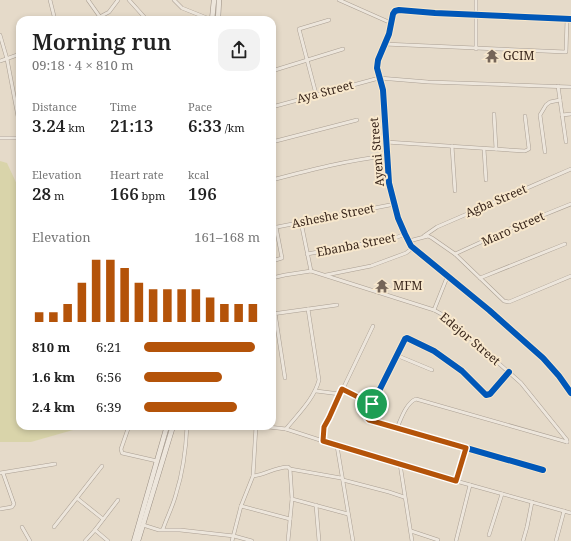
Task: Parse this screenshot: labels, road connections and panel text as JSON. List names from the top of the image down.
{
  "streets": {
    "street": [
      "Aya Street",
      "Ayeni Street",
      "Agba Street",
      "Asheshe Street",
      "Maro Street",
      "Ebanba Street",
      "Edejor Street"
    ]
  },
  "crossings": [
    ["Aya Street", "Ayeni Street"],
    ["Ayeni Street", "Asheshe Street"],
    ["Ayeni Street", "Ebanba Street"]
  ],
  "places": {
    "temple": ["GCIM", "MFM"]
  },
  "page": {
    "heading": ["Morning run", "09:18 · 4 × 810 m"],
    "stats": [
      ["Distance", "3.24 km"],
      ["Time", "21:13"],
      ["Pace", "6:33 /km"],
      ["Elevation", "28 m"],
      ["Heart rate", "166 bpm"],
      ["kcal", "196"]
    ],
    "chart": ["Elevation", "161–168 m"],
    "list": [
      {
        "name": "810 m",
        "note": "6:21"
      },
      {
        "name": "1.6 km",
        "note": "6:56"
      },
      {
        "name": "2.4 km",
        "note": "6:39"
      }
    ]
  }
}
